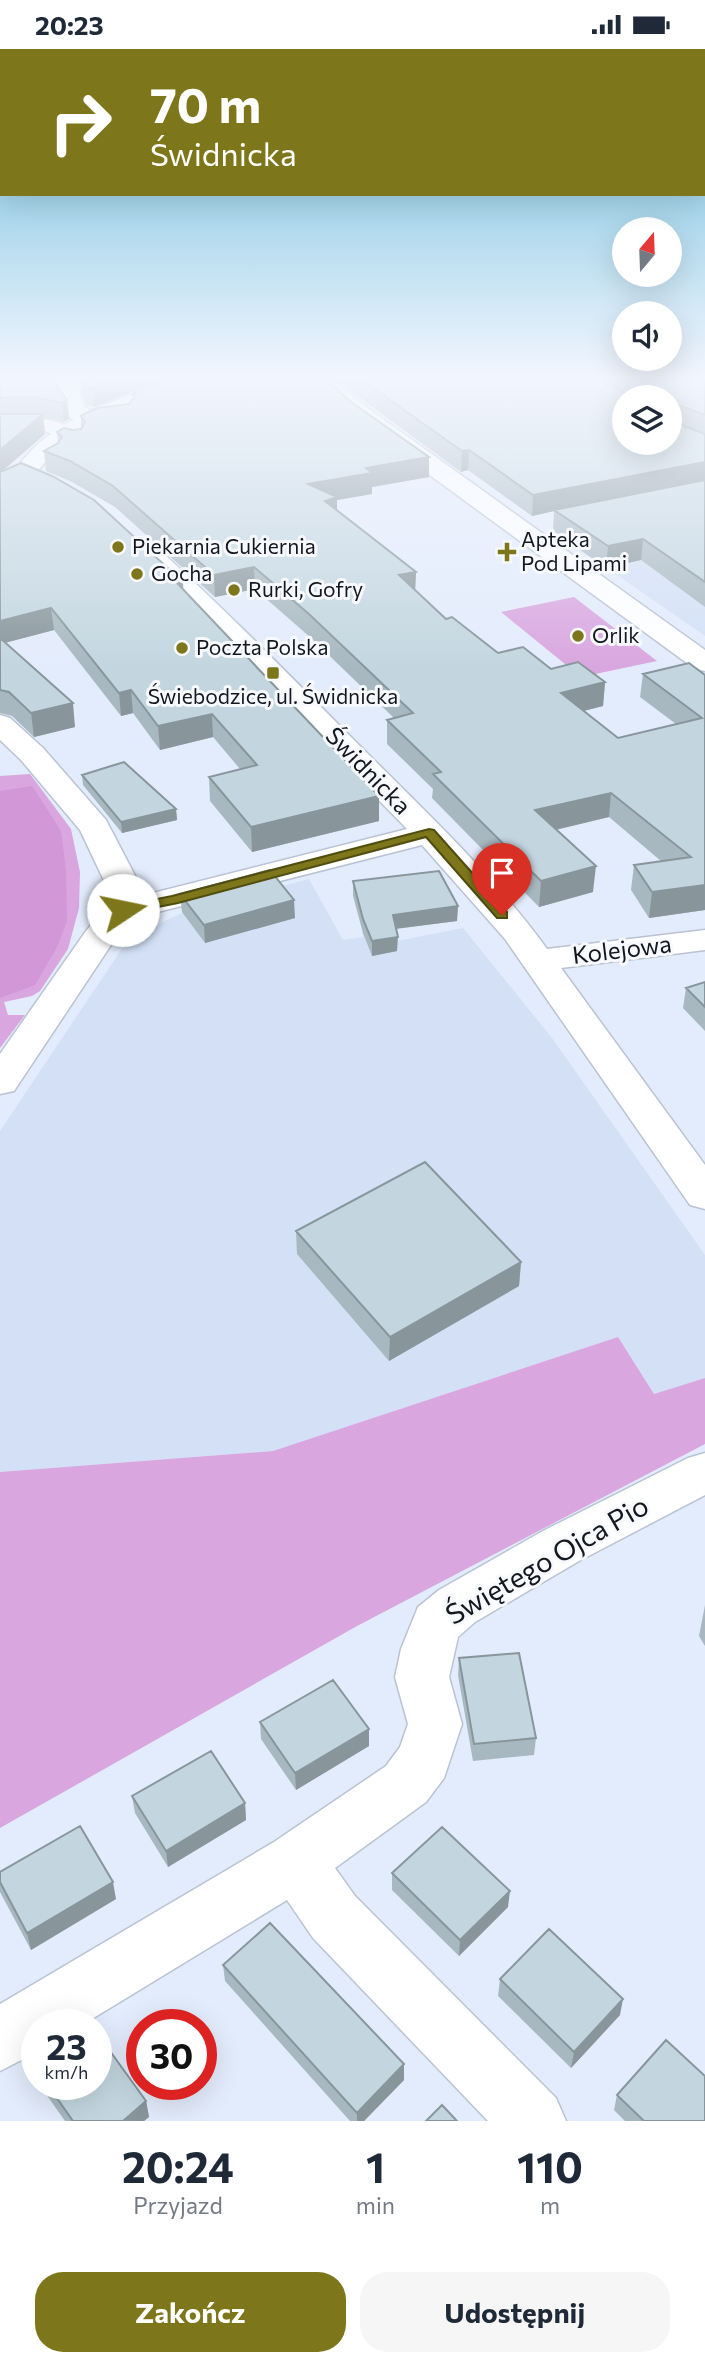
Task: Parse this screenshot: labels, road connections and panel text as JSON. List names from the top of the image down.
{
  "streets": {
    "street": ["Świdnicka", "Kolejowa", "Świętego Ojca Pio"]
  },
  "crossings": [
    ["Świdnicka", "Kolejowa"]
  ],
  "places": {
    "other": [
      "Piekarnia Cukiernia",
      "Gocha",
      "Rurki, Gofry",
      "Orlik",
      "Poczta Polska"
    ],
    "health": ["Apteka Pod Lipami"],
    "transit": ["Świebodzice, ul. Świdnicka"]
  },
  "north": "top",
  "page": {
    "status": "20:23",
    "turn": ["70 m", "Świdnicka"],
    "speed": "23 km/h",
    "limit": "30",
    "eta": [
      "20:24",
      "Przyjazd",
      "1",
      "min",
      "110",
      "m"
    ],
    "buttons": ["Zakończ", "Udostępnij"]
  }
}
